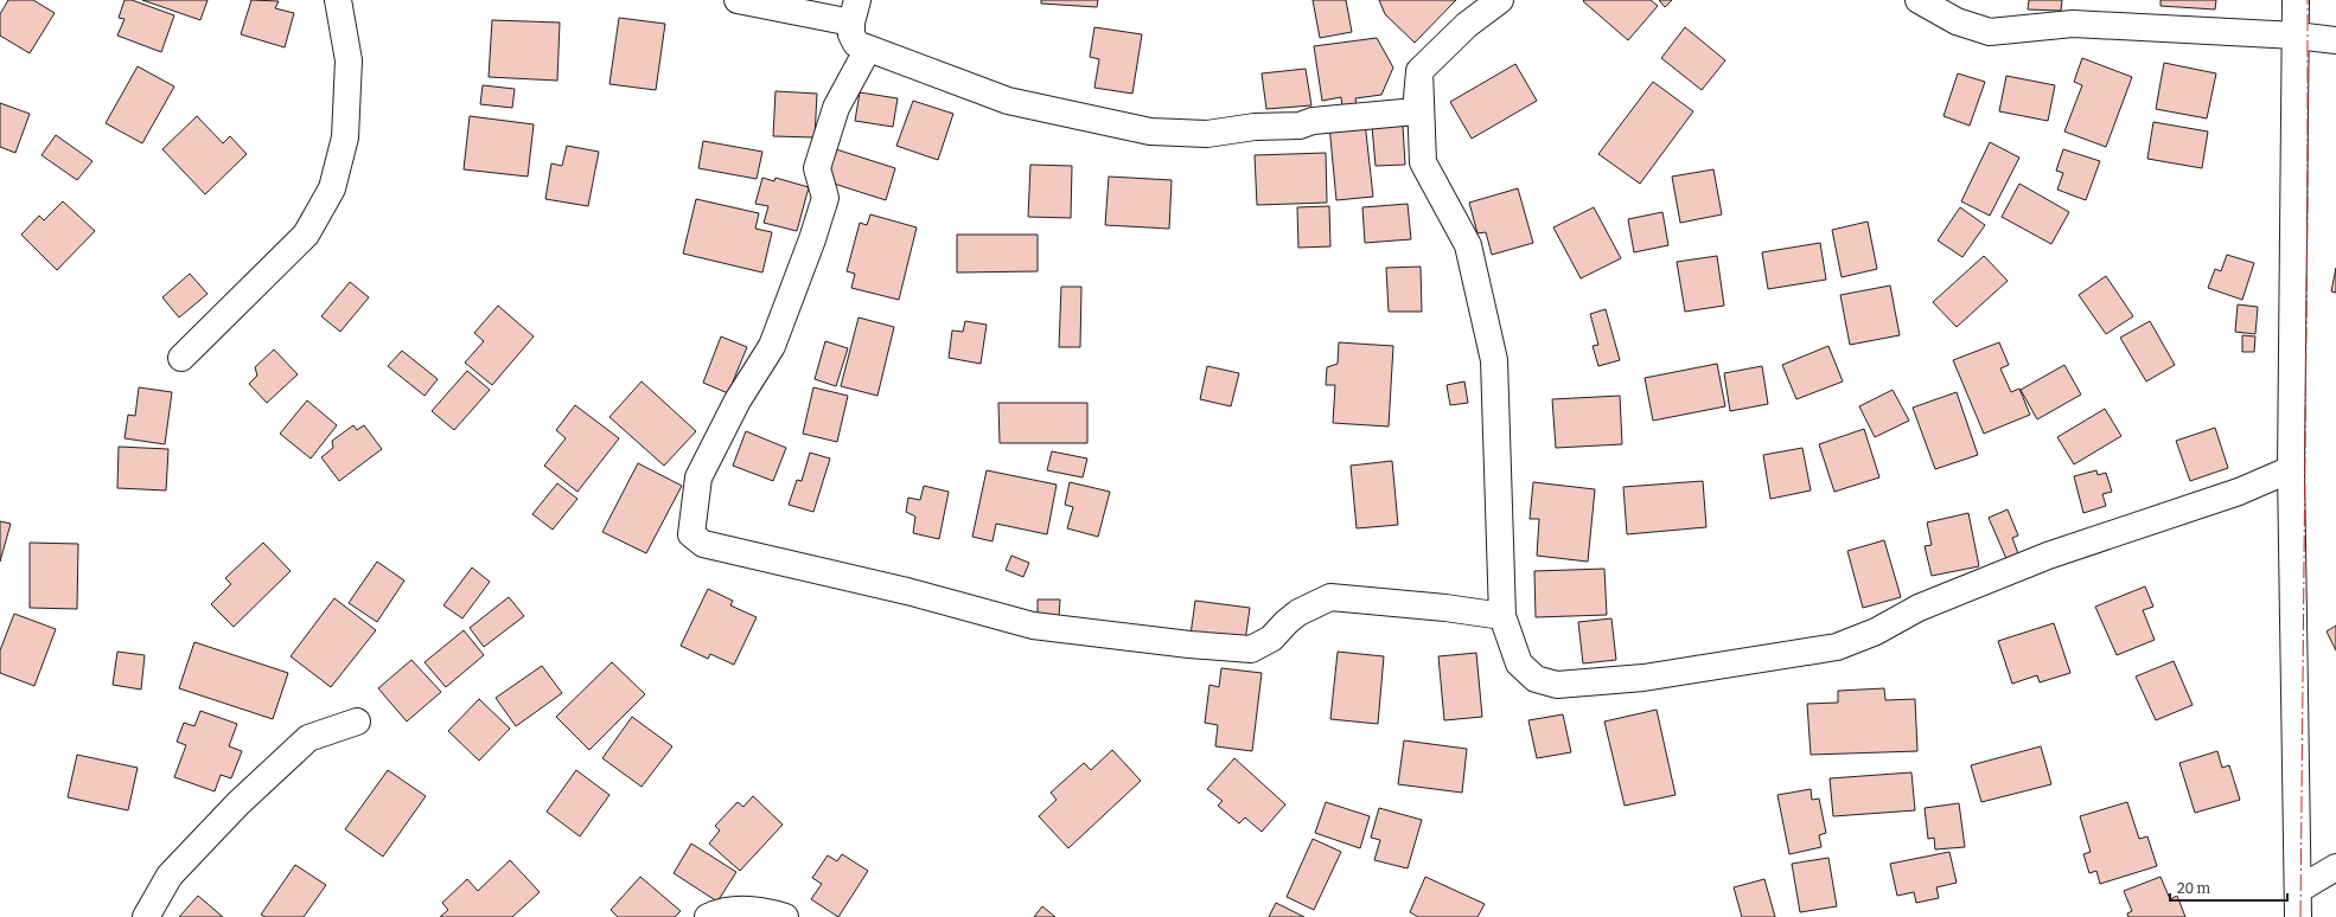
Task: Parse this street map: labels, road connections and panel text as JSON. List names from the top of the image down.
{
  "scale_bar": "20 m"
}
